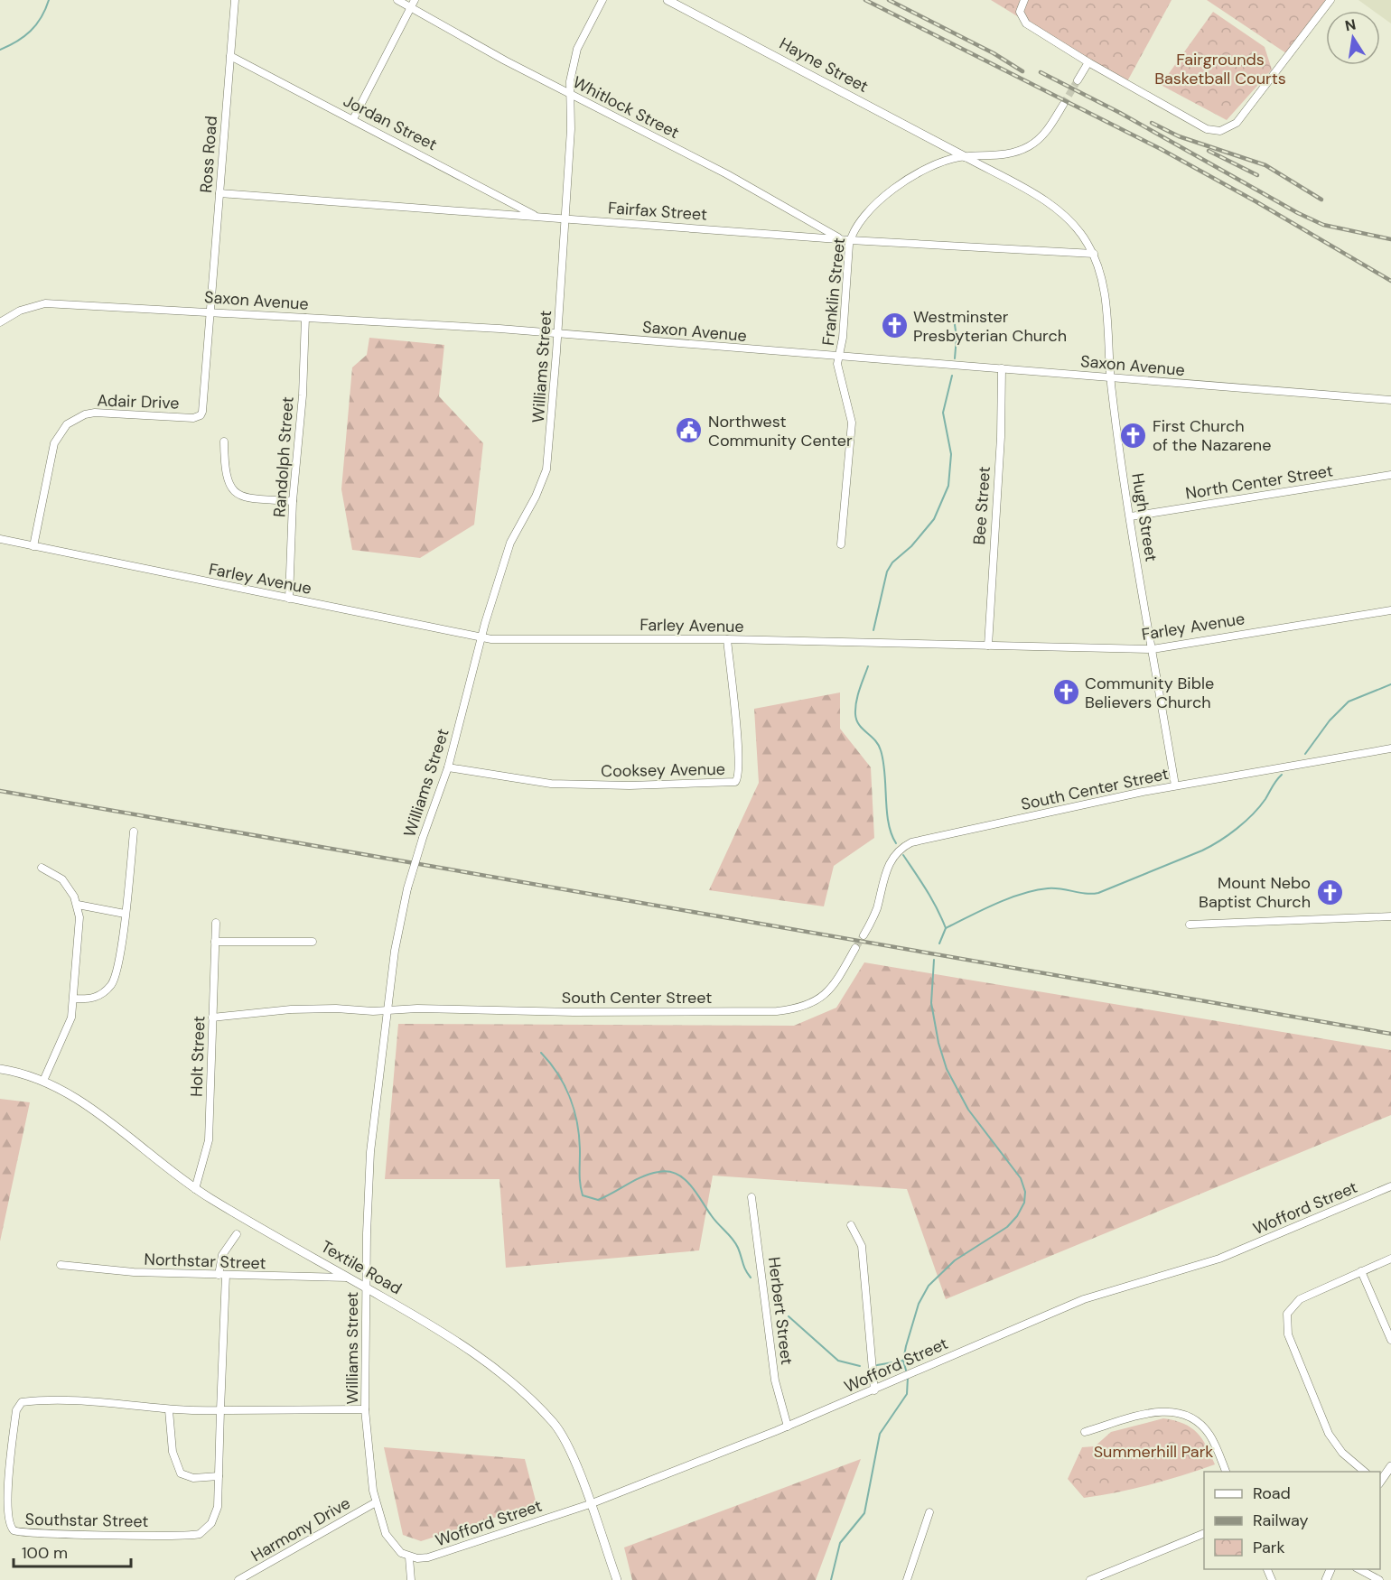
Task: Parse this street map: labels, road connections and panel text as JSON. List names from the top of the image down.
{
  "streets": {
    "street": [
      "Hayne Street",
      "Whitlock Street",
      "Jordan Street",
      "Ross Road",
      "Fairfax Street",
      "Franklin Street",
      "Saxon Avenue",
      "Williams Street",
      "Adair Drive",
      "Randolph Street",
      "North Center Street",
      "Bee Street",
      "Hugh Street",
      "Farley Avenue",
      "Cooksey Avenue",
      "South Center Street",
      "Holt Street",
      "Wofford Street",
      "Northstar Street",
      "Textile Road",
      "Herbert Street",
      "Southstar Street",
      "Harmony Drive"
    ]
  },
  "crossings": [
    ["Hayne Street", "Franklin Street"],
    ["Hayne Street", "Hugh Street"],
    ["Whitlock Street", "Fairfax Street"],
    ["Whitlock Street", "Franklin Street"],
    ["Whitlock Street", "Williams Street"],
    ["Jordan Street", "Ross Road"],
    ["Jordan Street", "Fairfax Street"],
    ["Ross Road", "Fairfax Street"],
    ["Ross Road", "Saxon Avenue"],
    ["Ross Road", "Adair Drive"],
    ["Fairfax Street", "Franklin Street"],
    ["Fairfax Street", "Williams Street"],
    ["Fairfax Street", "Hugh Street"],
    ["Franklin Street", "Saxon Avenue"],
    ["Franklin Street", "Hugh Street"],
    ["Saxon Avenue", "Williams Street"],
    ["Saxon Avenue", "Adair Drive"],
    ["Saxon Avenue", "Randolph Street"],
    ["Saxon Avenue", "Bee Street"],
    ["Saxon Avenue", "Hugh Street"],
    ["Williams Street", "Farley Avenue"],
    ["Williams Street", "Cooksey Avenue"],
    ["Williams Street", "South Center Street"],
    ["Williams Street", "Wofford Street"],
    ["Williams Street", "Textile Road"],
    ["Williams Street", "Southstar Street"],
    ["Williams Street", "Harmony Drive"],
    ["Adair Drive", "Farley Avenue"],
    ["Randolph Street", "Farley Avenue"],
    ["North Center Street", "Hugh Street"],
    ["Bee Street", "Farley Avenue"],
    ["Hugh Street", "Farley Avenue"],
    ["Hugh Street", "South Center Street"],
    ["Farley Avenue", "Cooksey Avenue"],
    ["South Center Street", "Holt Street"],
    ["Holt Street", "Textile Road"],
    ["Wofford Street", "Textile Road"],
    ["Wofford Street", "Herbert Street"],
    ["Northstar Street", "Textile Road"]
  ],
  "parks": ["Fairgrounds Basketball Courts", "Summerhill Park"],
  "places": {
    "church": [
      "Westminster Presbyterian Church",
      "First Church of the Nazarene",
      "Community Bible Believers Church",
      "Mount Nebo Baptist Church"
    ],
    "public building": ["Northwest Community Center"]
  },
  "legend": ["Road", "Railway", "Park"],
  "scale_bar": "100 m",
  "north": "top"
}
